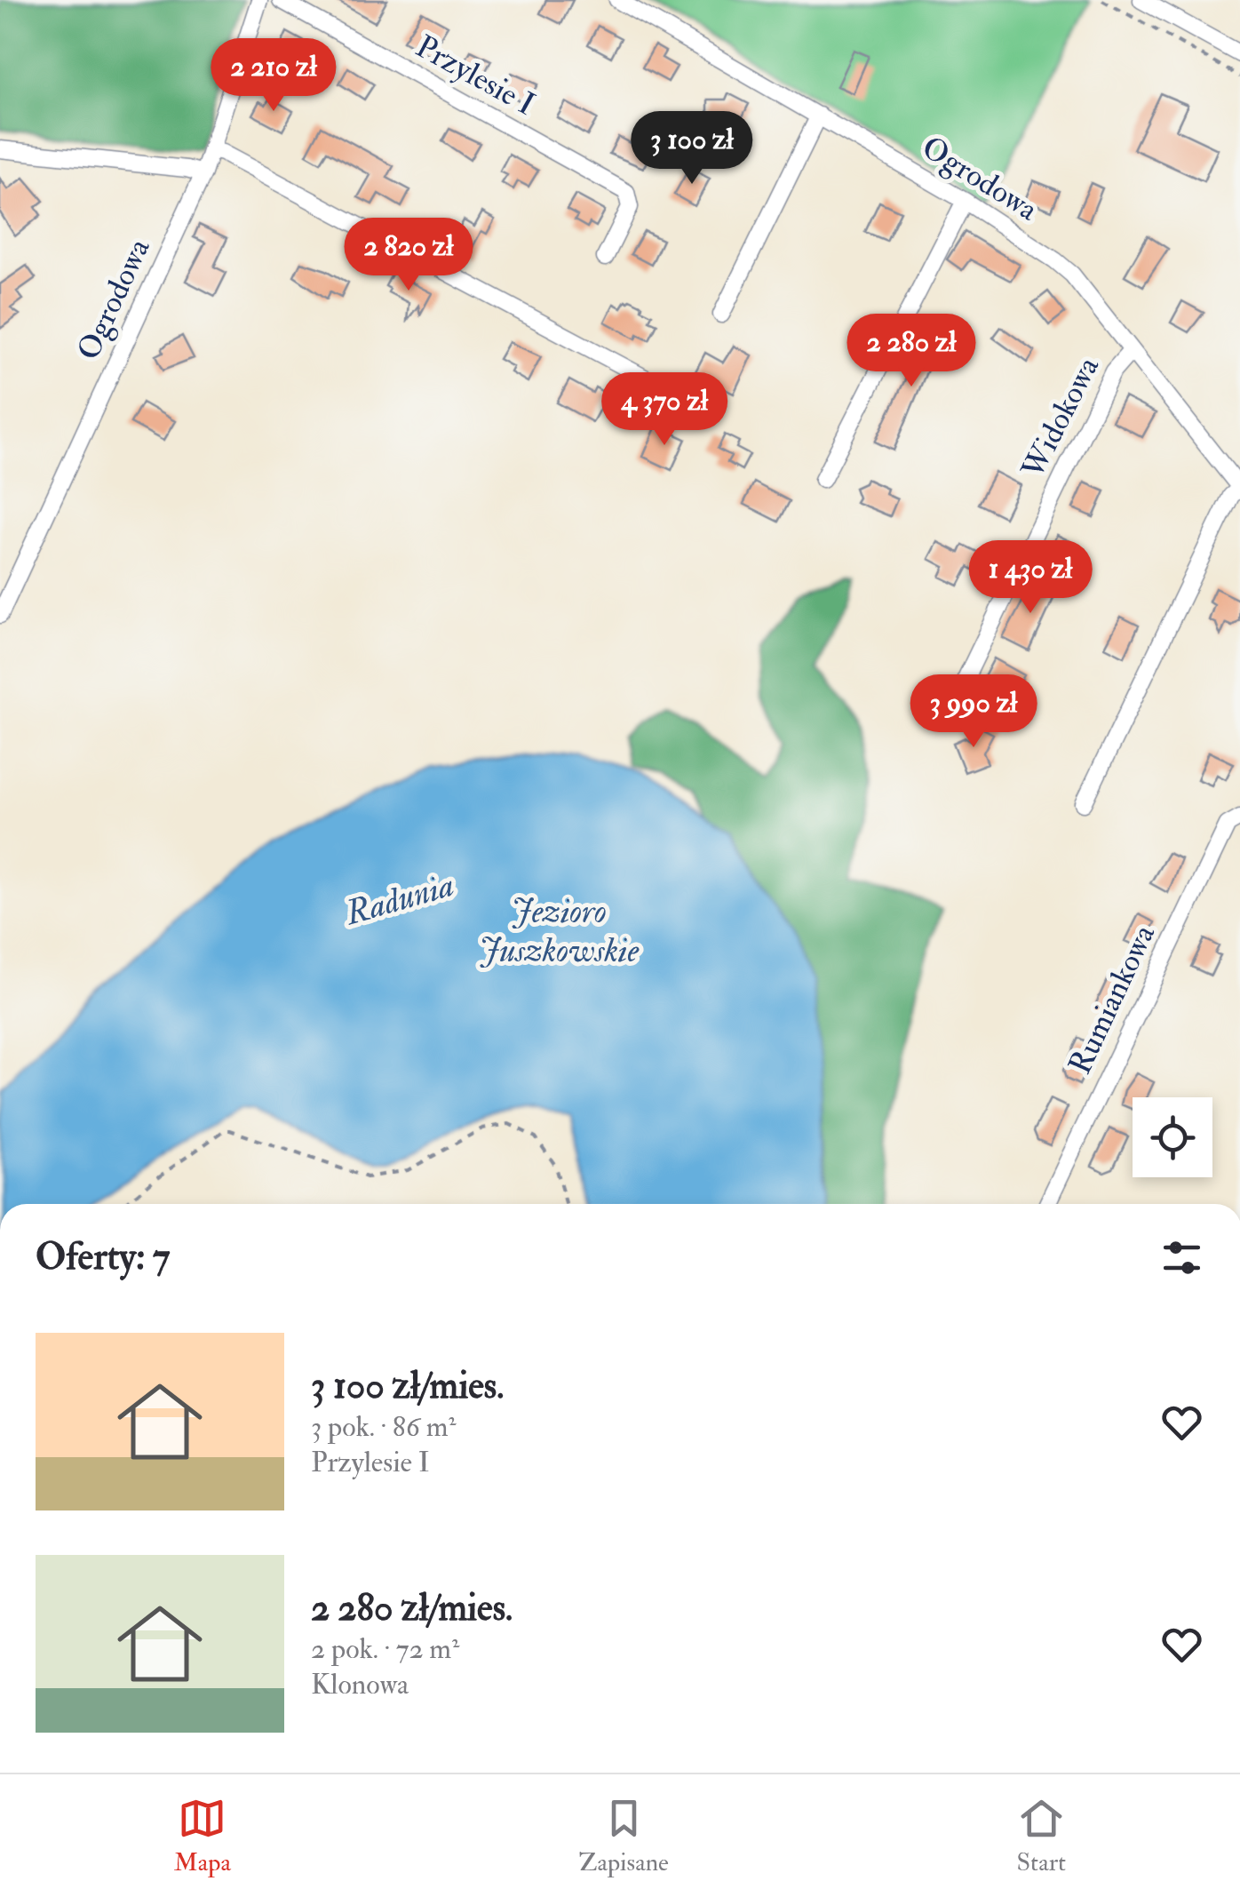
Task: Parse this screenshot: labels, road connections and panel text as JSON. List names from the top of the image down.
{
  "streets": {
    "street": [
      "Przylesie I",
      "Ogrodowa",
      "Widokowa",
      "Rumiankowa"
    ]
  },
  "crossings": [
    ["Ogrodowa", "Widokowa"]
  ],
  "water": ["Radunia", "Jezioro Juszkowskie"],
  "page": {
    "price": [
      "2 210 zł",
      "3 100 zł",
      "2 820 zł",
      "2 280 zł",
      "4 370 zł",
      "1 430 zł",
      "3 990 zł"
    ],
    "heading": "Oferty: 7",
    "list": [
      {
        "name": "3 100 zł/mies.",
        "note": "3 pok. · 86 m² · Przylesie I"
      },
      {
        "name": "2 280 zł/mies.",
        "note": "2 pok. · 72 m² · Klonowa"
      }
    ],
    "tabs": ["Mapa", "Zapisane", "Start"]
  }
}
